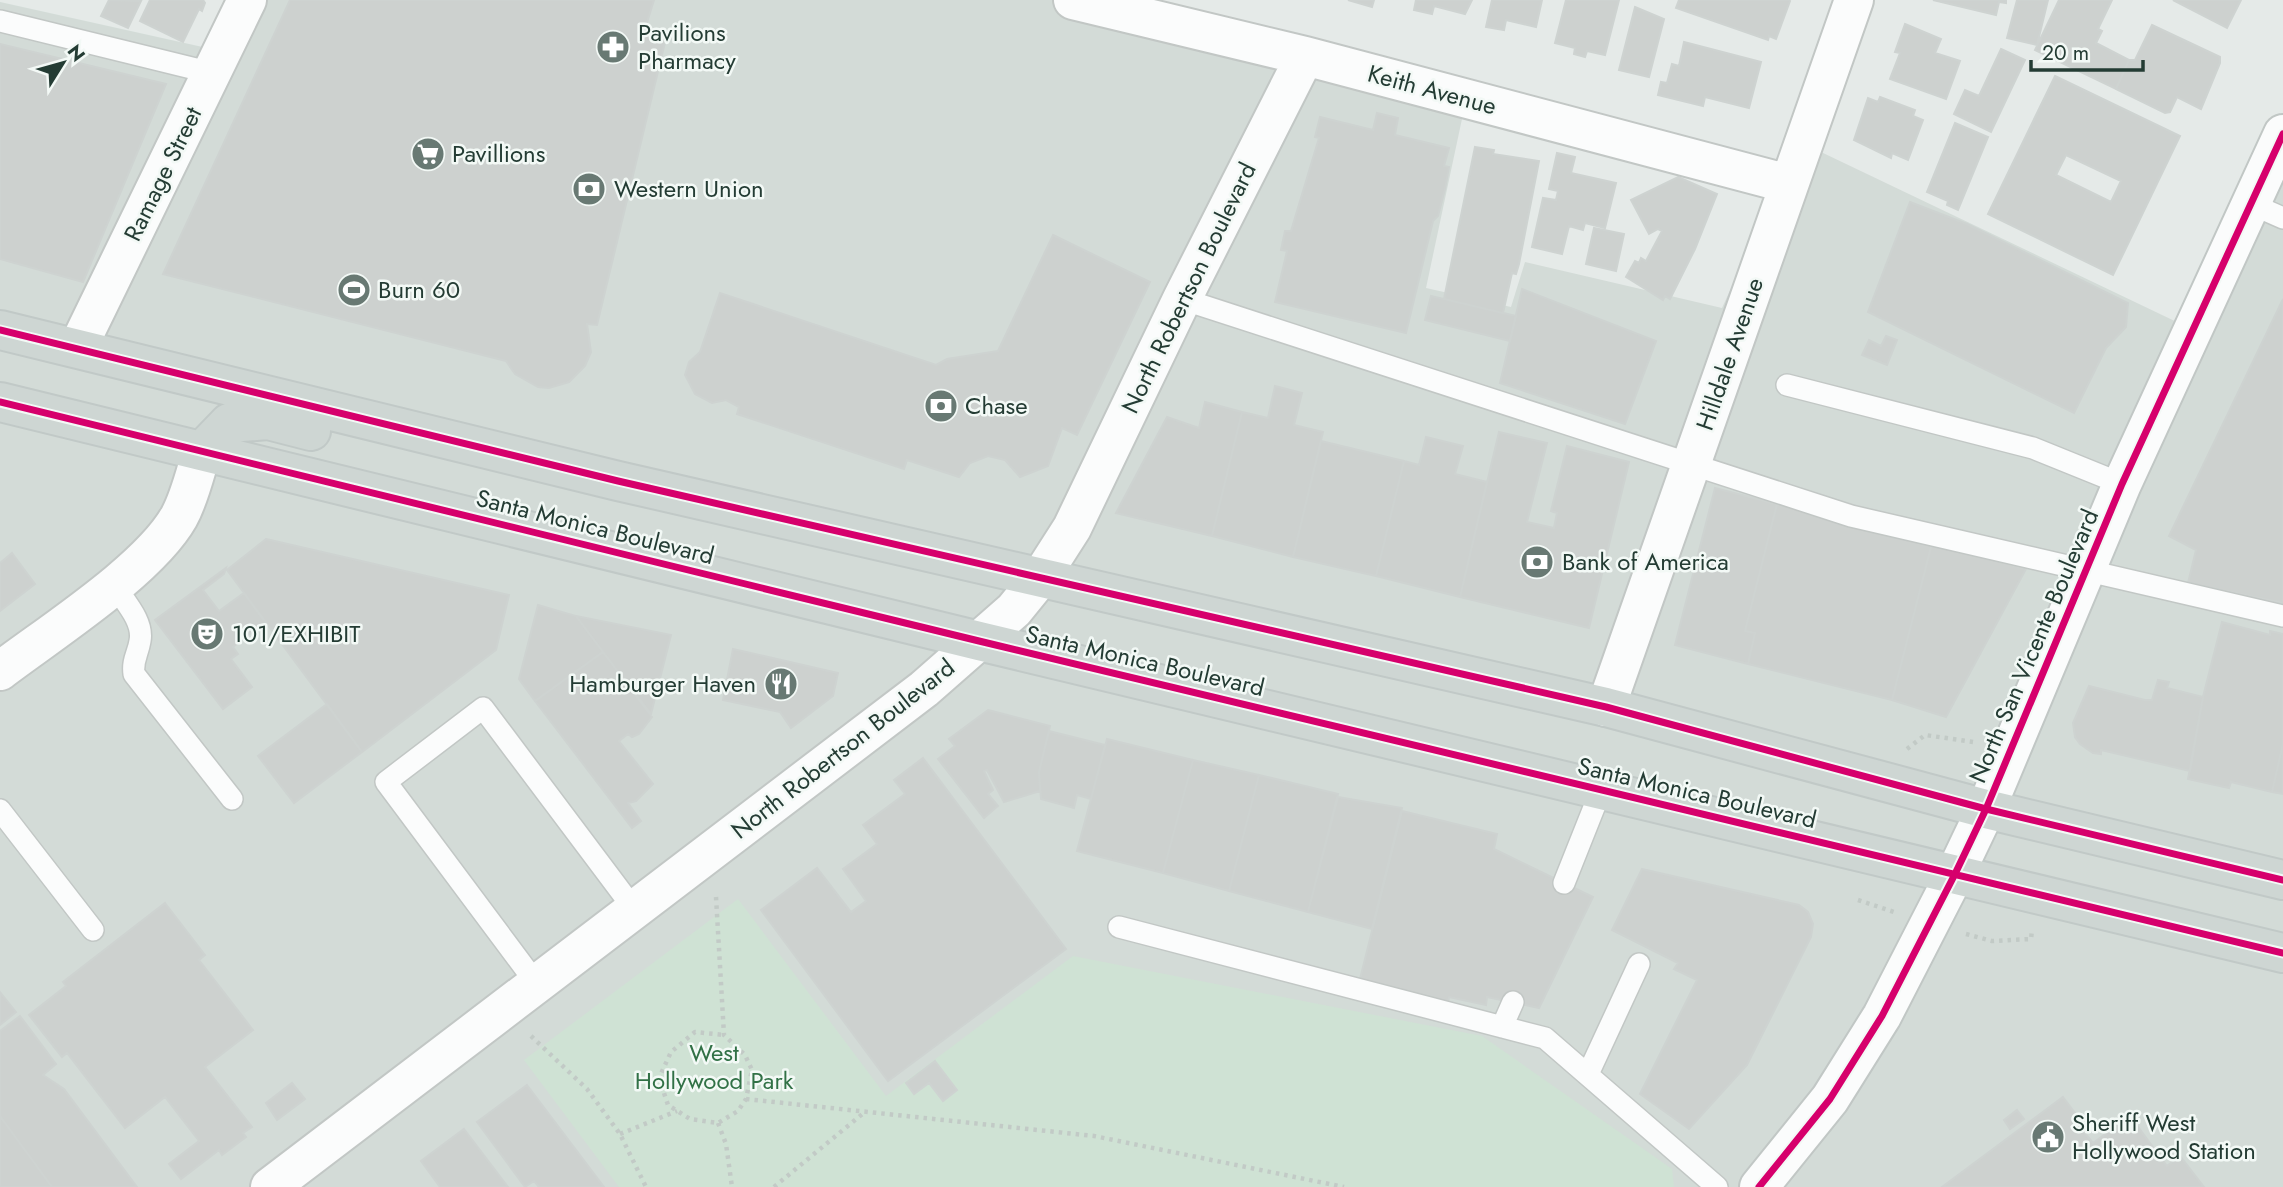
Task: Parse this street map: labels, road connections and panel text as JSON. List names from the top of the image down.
{
  "streets": {
    "main road": ["Santa Monica Boulevard"],
    "street": [
      "Keith Avenue",
      "Ramage Street",
      "North Robertson Boulevard",
      "Hilldale Avenue",
      "North San Vicente Boulevard"
    ]
  },
  "crossings": [
    ["Keith Avenue", "North Robertson Boulevard"],
    ["Keith Avenue", "Hilldale Avenue"],
    ["Ramage Street", "Santa Monica Boulevard"],
    ["North Robertson Boulevard", "Santa Monica Boulevard"],
    ["Hilldale Avenue", "Santa Monica Boulevard"],
    ["Santa Monica Boulevard", "North San Vicente Boulevard"]
  ],
  "parks": ["West Hollywood Park"],
  "places": {
    "pharmacy": ["Pavilions Pharmacy"],
    "supermarket": ["Pavillions"],
    "bank": ["Western Union", "Chase", "Bank of America"],
    "sports": ["Burn 60"],
    "theatre": ["101/EXHIBIT"],
    "restaurant": ["Hamburger Haven"],
    "public building": ["Sheriff West Hollywood Station"]
  },
  "scale_bar": "20 m",
  "north": "top right"
}
